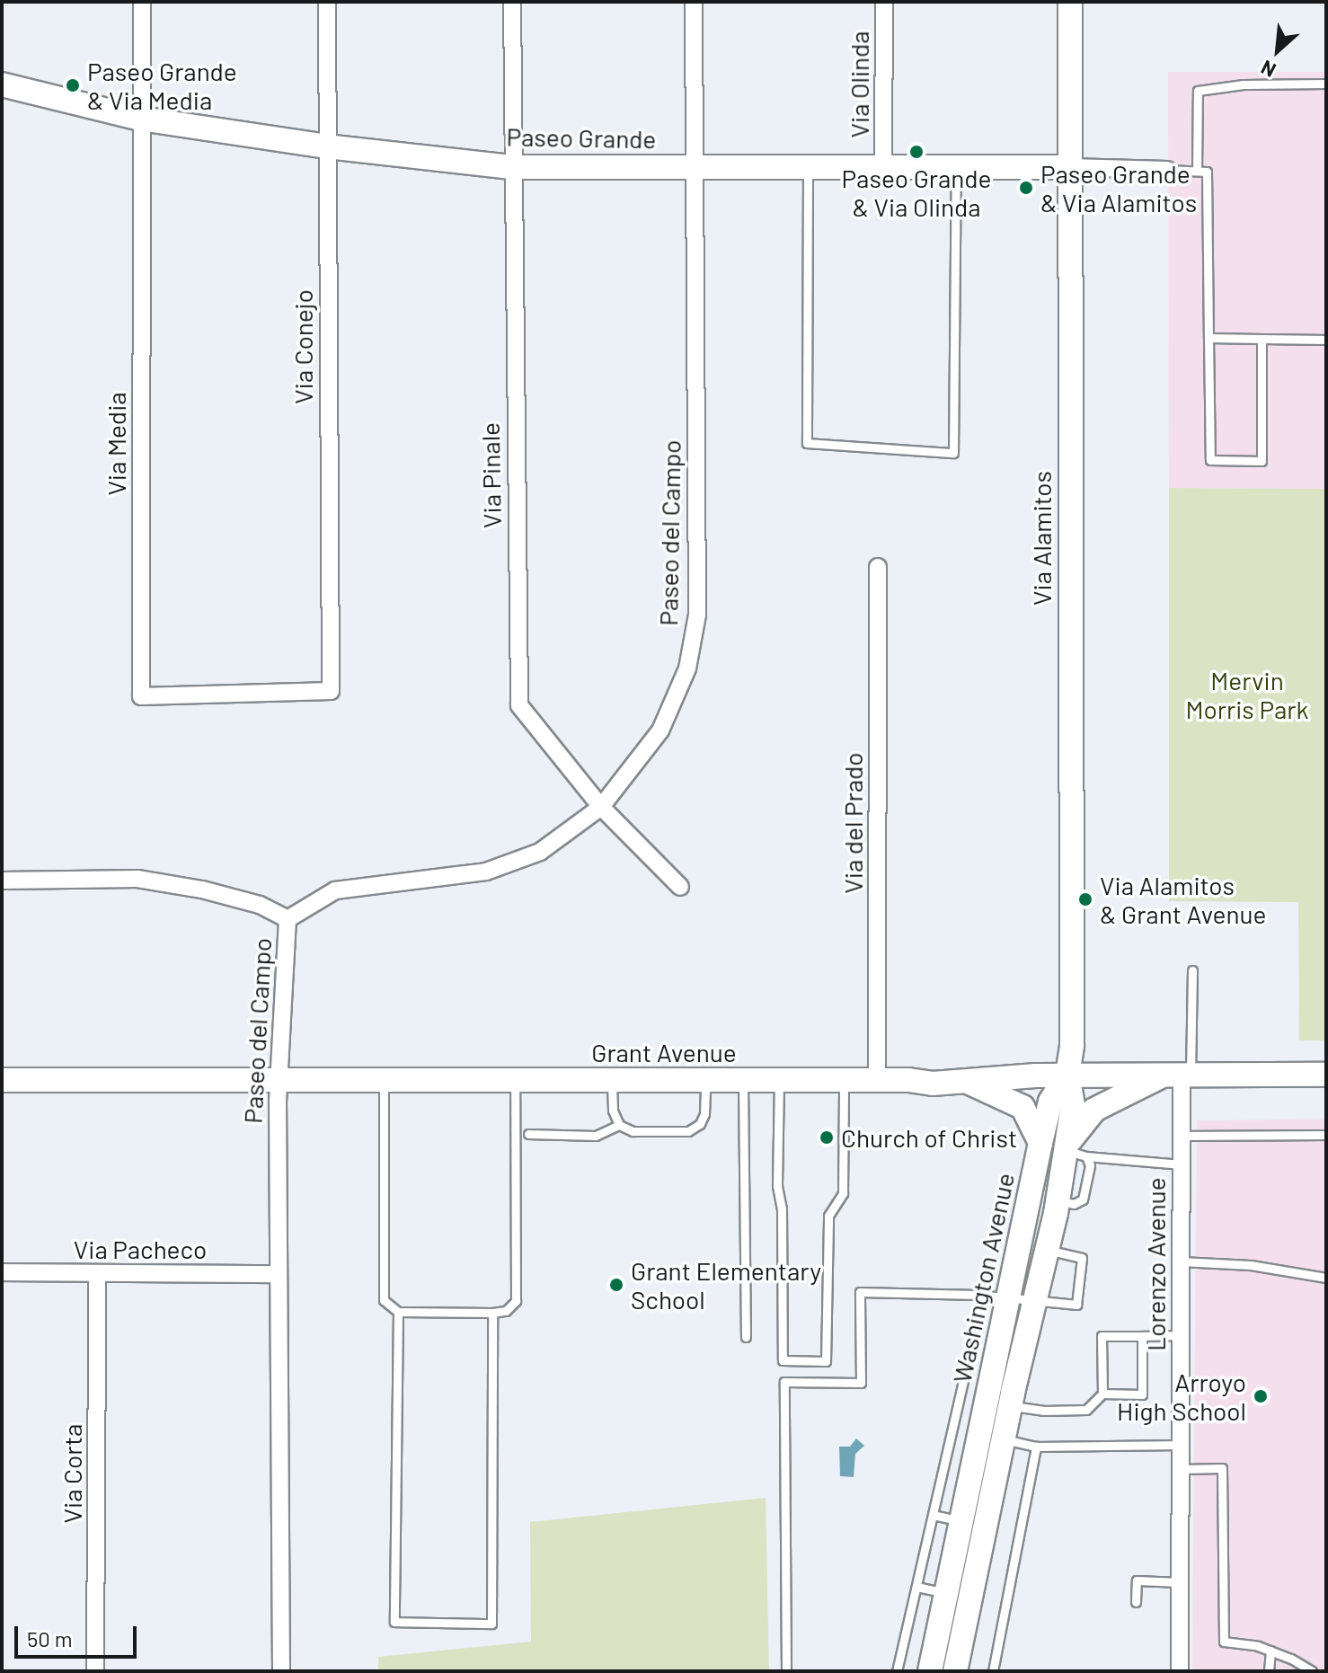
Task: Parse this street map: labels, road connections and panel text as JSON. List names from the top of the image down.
{
  "streets": {
    "main road": [
      "Paseo Grande",
      "Via Alamitos",
      "Grant Avenue",
      "Washington Avenue"
    ],
    "street": [
      "Via Olinda",
      "Via Conejo",
      "Via Media",
      "Via Pinale",
      "Paseo del Campo",
      "Via del Prado",
      "Via Pacheco",
      "Lorenzo Avenue",
      "Via Corta"
    ]
  },
  "crossings": [
    ["Via Olinda", "Paseo Grande"],
    ["Paseo Grande", "Via Conejo"],
    ["Paseo Grande", "Via Media"],
    ["Paseo Grande", "Via Pinale"],
    ["Paseo Grande", "Paseo del Campo"],
    ["Paseo Grande", "Via Alamitos"],
    ["Via Conejo", "Via Media"],
    ["Via Pinale", "Paseo del Campo"],
    ["Paseo del Campo", "Grant Avenue"],
    ["Paseo del Campo", "Via Pacheco"],
    ["Via Alamitos", "Grant Avenue"],
    ["Via Alamitos", "Washington Avenue"],
    ["Via del Prado", "Grant Avenue"],
    ["Grant Avenue", "Lorenzo Avenue"],
    ["Grant Avenue", "Washington Avenue"],
    ["Via Pacheco", "Via Corta"]
  ],
  "parks": ["Mervin Morris Park"],
  "places": [
    "Paseo Grande & Via Media",
    "Paseo Grande & Via Olinda",
    "Paseo Grande & Via Alamitos",
    "Via Alamitos & Grant Avenue",
    "Church of Christ",
    "Grant Elementary School",
    "Arroyo High School"
  ],
  "scale_bar": "50 m",
  "north": "bottom left"
}
